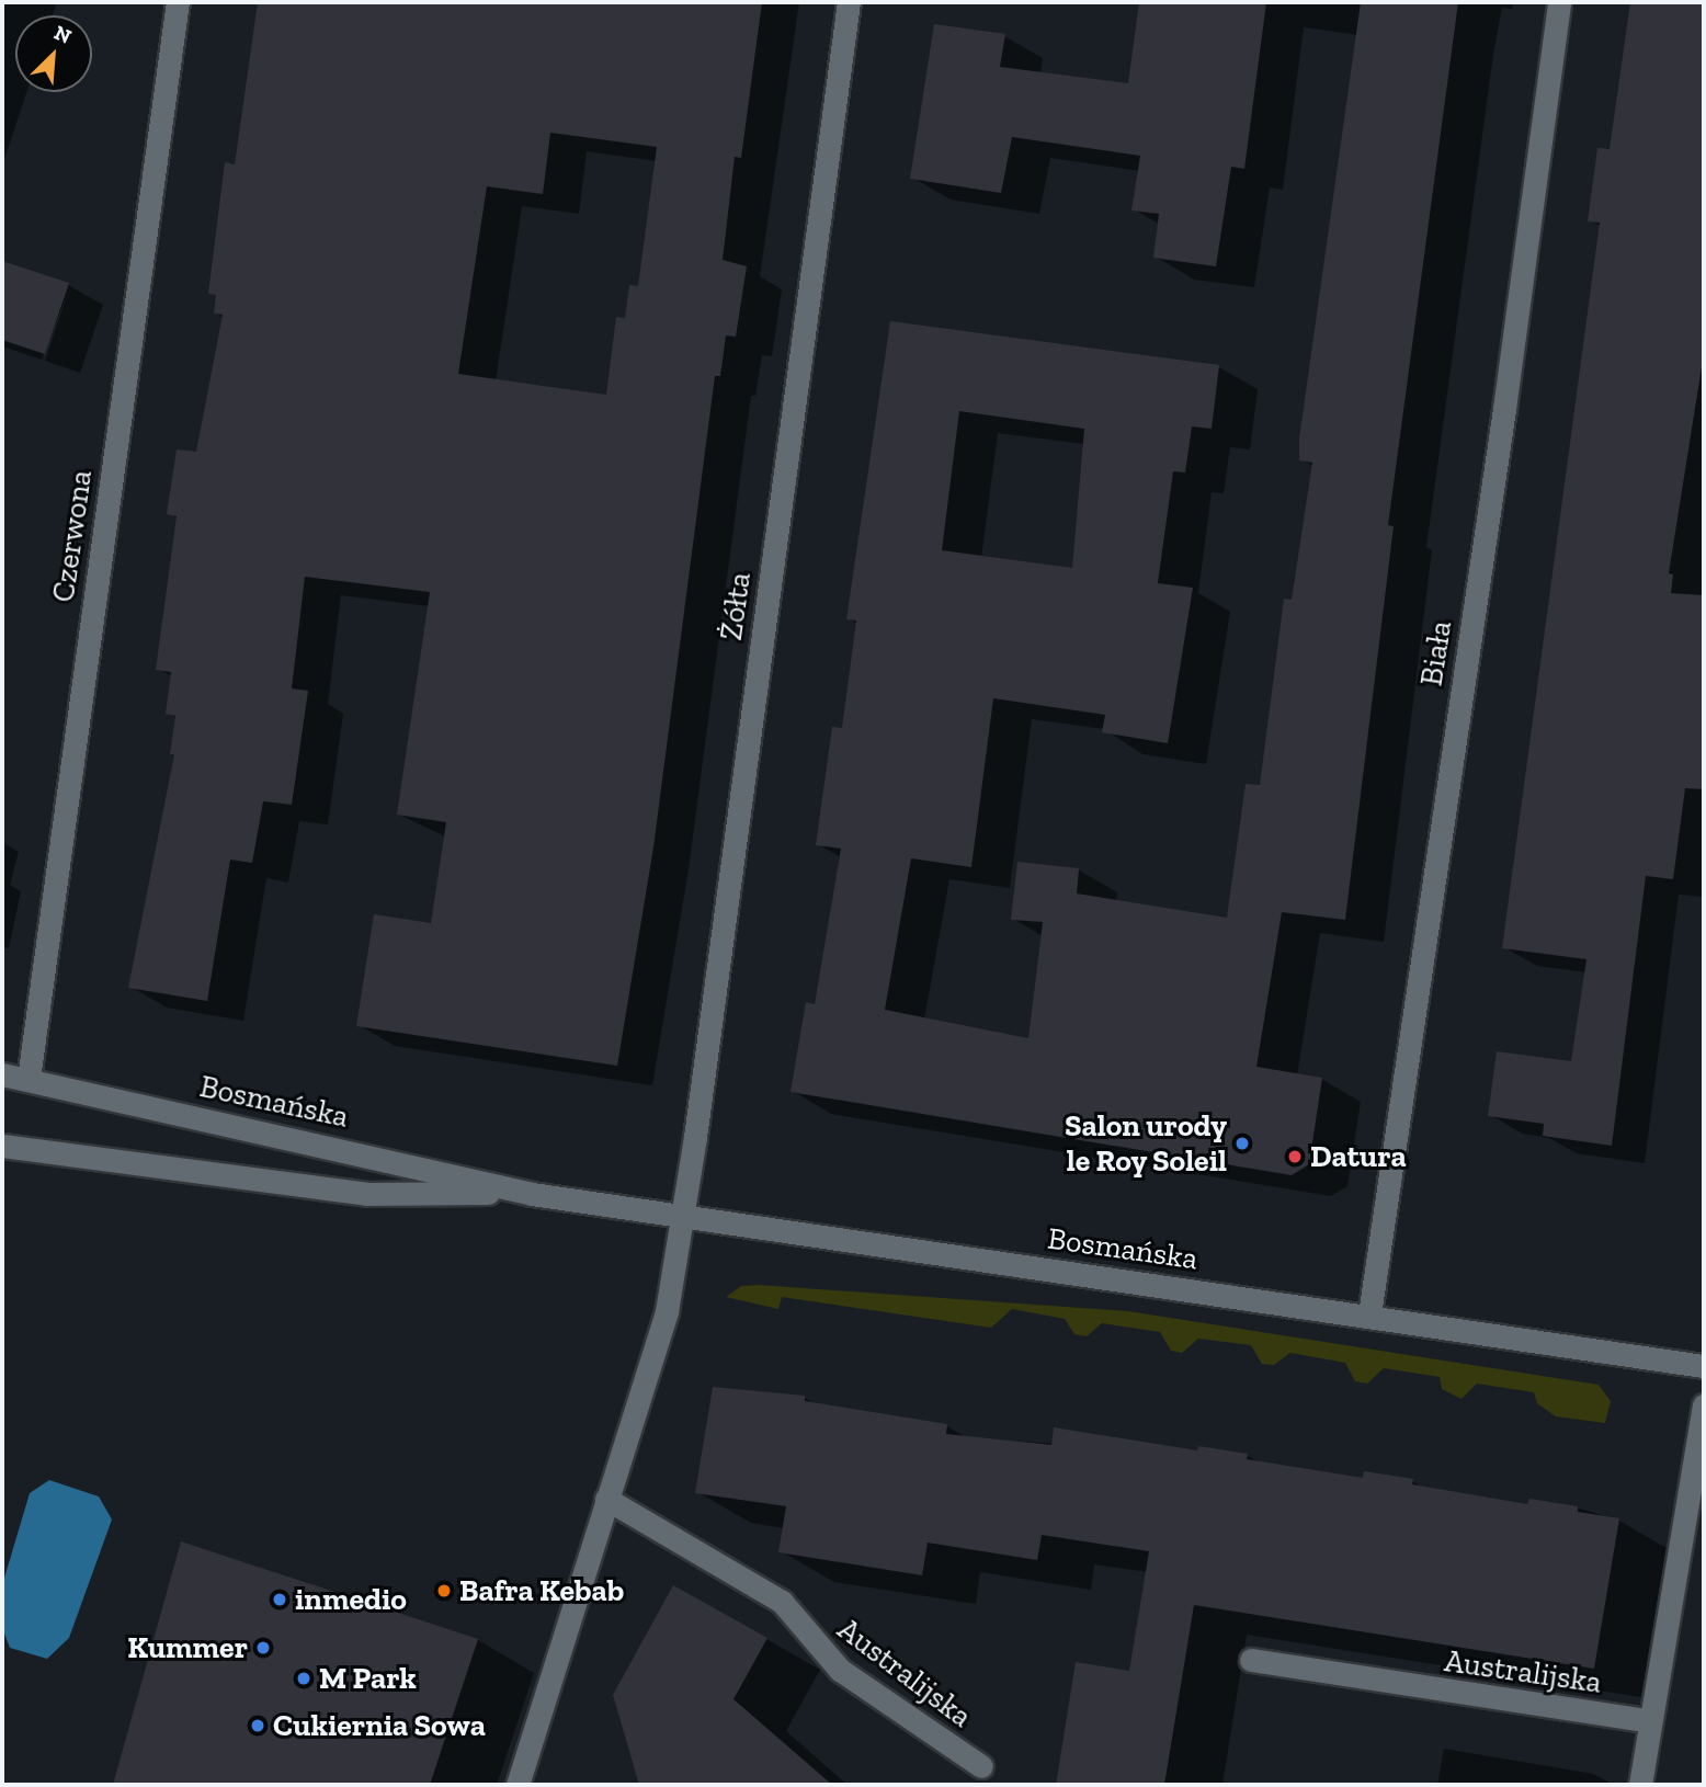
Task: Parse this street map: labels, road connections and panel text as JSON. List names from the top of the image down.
{
  "streets": {
    "street": [
      "Czerwona",
      "Żółta",
      "Biała",
      "Bosmańska",
      "Australijska"
    ]
  },
  "crossings": [
    ["Czerwona", "Bosmańska"],
    ["Żółta", "Bosmańska"],
    ["Biała", "Bosmańska"]
  ],
  "places": [
    "Salon urody le Roy Soleil",
    "Datura",
    "Bafra Kebab",
    "inmedio",
    "Kummer",
    "M Park",
    "Cukiernia Sowa"
  ],
  "north": "top right"
}
